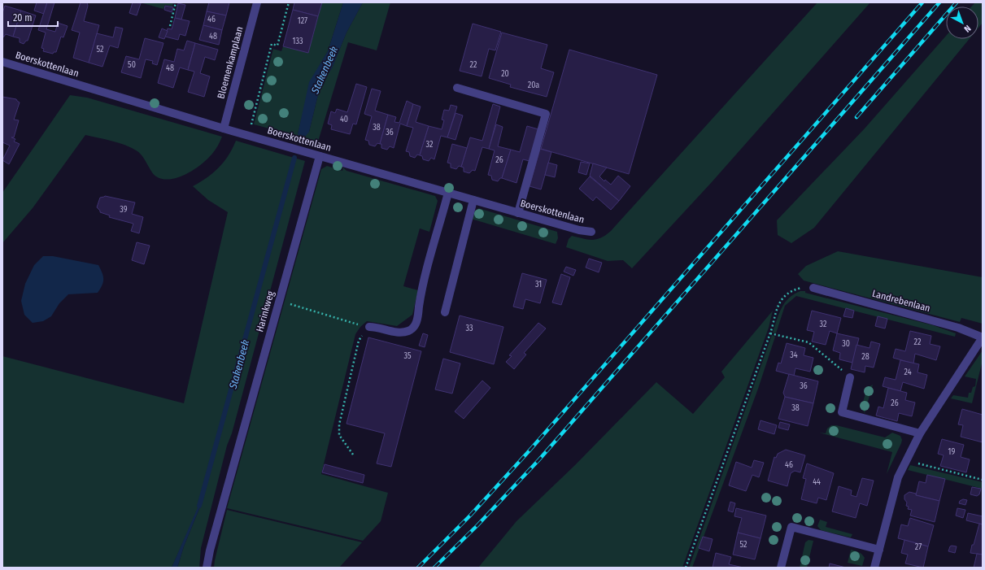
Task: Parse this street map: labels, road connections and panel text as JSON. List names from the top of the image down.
{
  "streets": {
    "street": [
      "Bloemenkamplaan",
      "Boerskottenlaan",
      "Landrebenlaan",
      "Harinkweg"
    ]
  },
  "crossings": [
    ["Bloemenkamplaan", "Boerskottenlaan"],
    ["Boerskottenlaan", "Harinkweg"]
  ],
  "water": ["Stakenbeek"],
  "house_numbers": [
    "46",
    "127",
    "48",
    "133",
    "52",
    "50",
    "22",
    "48",
    "20",
    "20a",
    "40",
    "38",
    "36",
    "32",
    "26",
    "39",
    "31",
    "32",
    "33",
    "22",
    "30",
    "34",
    "35",
    "28",
    "24",
    "36",
    "26",
    "38",
    "19",
    "46",
    "44",
    "52",
    "27"
  ],
  "scale_bar": "20 m",
  "north": "bottom right"
}
